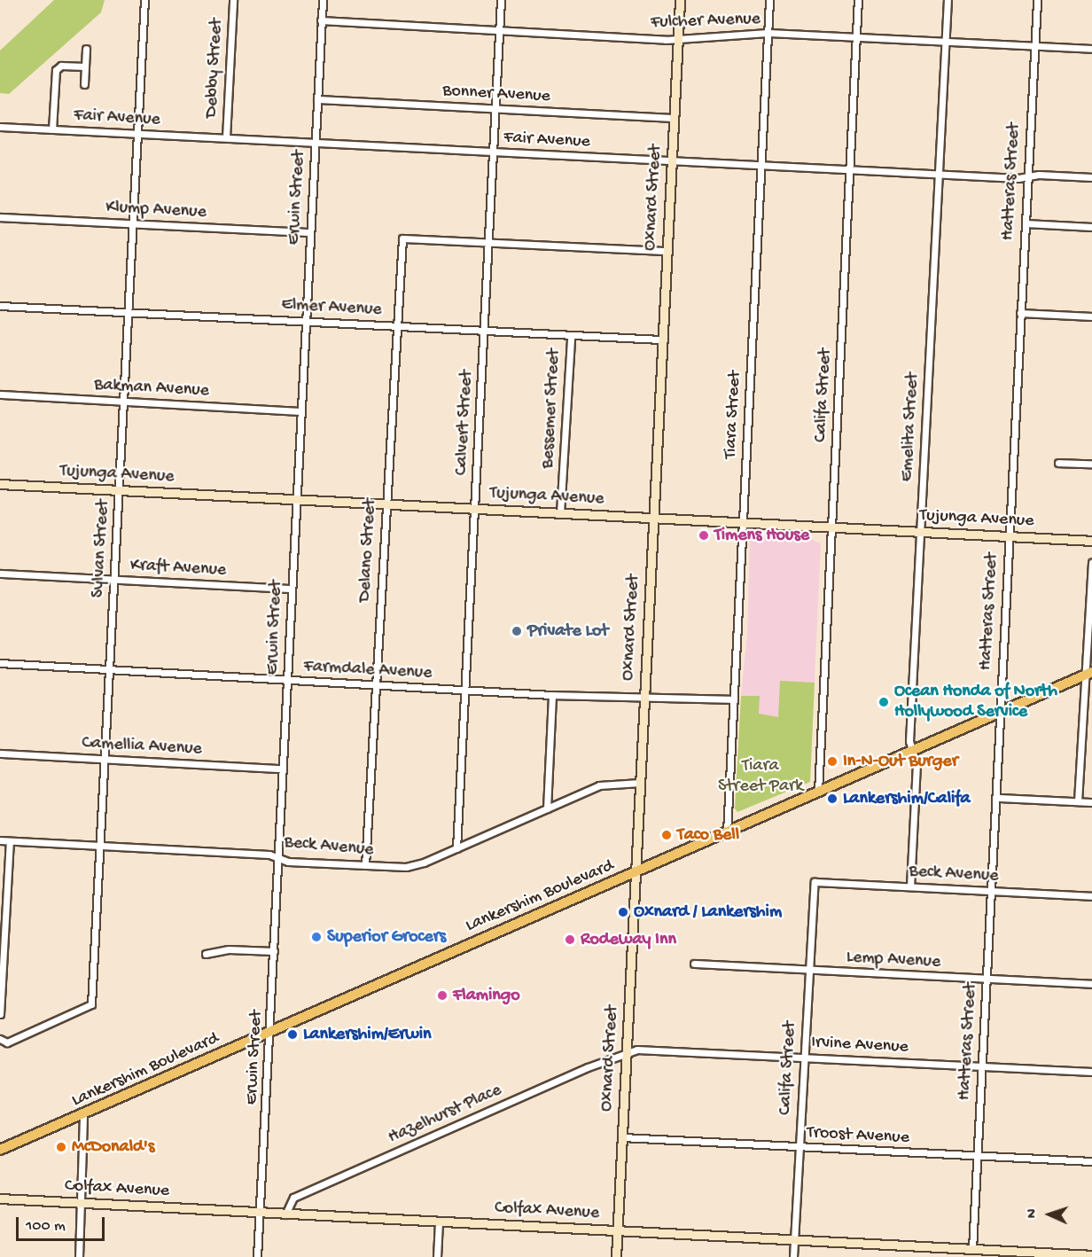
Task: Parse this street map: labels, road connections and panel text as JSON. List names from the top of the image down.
{
  "streets": {
    "main road": [
      "Oxnard Street",
      "Tujunga Avenue",
      "Lankershim Boulevard",
      "Colfax Avenue"
    ],
    "street": [
      "Fulcher Avenue",
      "Debby Street",
      "Bonner Avenue",
      "Fair Avenue",
      "Hatteras Street",
      "Erwin Street",
      "Klump Avenue",
      "Elmer Avenue",
      "Bakman Avenue",
      "Califa Street",
      "Bessemer Street",
      "Tiara Street",
      "Calvert Street",
      "Emelita Street",
      "Sylvan Street",
      "Delano Street",
      "Kraft Avenue",
      "Farmdale Avenue",
      "Camellia Avenue",
      "Beck Avenue",
      "Lemp Avenue",
      "Irvine Avenue",
      "Hazelhurst Place",
      "Troost Avenue"
    ]
  },
  "crossings": [
    ["Fulcher Avenue", "Hatteras Street"],
    ["Fulcher Avenue", "Erwin Street"],
    ["Fulcher Avenue", "Oxnard Street"],
    ["Fulcher Avenue", "Califa Street"],
    ["Fulcher Avenue", "Tiara Street"],
    ["Fulcher Avenue", "Calvert Street"],
    ["Fulcher Avenue", "Emelita Street"],
    ["Debby Street", "Fair Avenue"],
    ["Bonner Avenue", "Erwin Street"],
    ["Bonner Avenue", "Oxnard Street"],
    ["Bonner Avenue", "Calvert Street"],
    ["Fair Avenue", "Hatteras Street"],
    ["Fair Avenue", "Erwin Street"],
    ["Fair Avenue", "Oxnard Street"],
    ["Fair Avenue", "Califa Street"],
    ["Fair Avenue", "Tiara Street"],
    ["Fair Avenue", "Calvert Street"],
    ["Fair Avenue", "Emelita Street"],
    ["Fair Avenue", "Sylvan Street"],
    ["Hatteras Street", "Tujunga Avenue"],
    ["Hatteras Street", "Beck Avenue"],
    ["Hatteras Street", "Lankershim Boulevard"],
    ["Hatteras Street", "Lemp Avenue"],
    ["Hatteras Street", "Irvine Avenue"],
    ["Hatteras Street", "Troost Avenue"],
    ["Hatteras Street", "Colfax Avenue"],
    ["Erwin Street", "Klump Avenue"],
    ["Erwin Street", "Elmer Avenue"],
    ["Erwin Street", "Bakman Avenue"],
    ["Erwin Street", "Tujunga Avenue"],
    ["Erwin Street", "Kraft Avenue"],
    ["Erwin Street", "Farmdale Avenue"],
    ["Erwin Street", "Camellia Avenue"],
    ["Erwin Street", "Beck Avenue"],
    ["Erwin Street", "Lankershim Boulevard"],
    ["Erwin Street", "Colfax Avenue"],
    ["Oxnard Street", "Elmer Avenue"],
    ["Oxnard Street", "Tujunga Avenue"],
    ["Oxnard Street", "Farmdale Avenue"],
    ["Oxnard Street", "Beck Avenue"],
    ["Oxnard Street", "Lankershim Boulevard"],
    ["Oxnard Street", "Irvine Avenue"],
    ["Oxnard Street", "Hazelhurst Place"],
    ["Oxnard Street", "Troost Avenue"],
    ["Oxnard Street", "Colfax Avenue"],
    ["Klump Avenue", "Sylvan Street"],
    ["Elmer Avenue", "Bessemer Street"],
    ["Elmer Avenue", "Calvert Street"],
    ["Elmer Avenue", "Sylvan Street"],
    ["Elmer Avenue", "Delano Street"],
    ["Bakman Avenue", "Sylvan Street"],
    ["Califa Street", "Tujunga Avenue"],
    ["Califa Street", "Beck Avenue"],
    ["Califa Street", "Lankershim Boulevard"],
    ["Califa Street", "Lemp Avenue"],
    ["Califa Street", "Irvine Avenue"],
    ["Califa Street", "Troost Avenue"],
    ["Califa Street", "Colfax Avenue"],
    ["Bessemer Street", "Tujunga Avenue"],
    ["Tiara Street", "Tujunga Avenue"],
    ["Tiara Street", "Farmdale Avenue"],
    ["Tiara Street", "Lankershim Boulevard"],
    ["Calvert Street", "Tujunga Avenue"],
    ["Calvert Street", "Delano Street"],
    ["Calvert Street", "Farmdale Avenue"],
    ["Calvert Street", "Beck Avenue"],
    ["Emelita Street", "Tujunga Avenue"],
    ["Emelita Street", "Beck Avenue"],
    ["Emelita Street", "Lankershim Boulevard"],
    ["Tujunga Avenue", "Sylvan Street"],
    ["Tujunga Avenue", "Delano Street"],
    ["Sylvan Street", "Kraft Avenue"],
    ["Sylvan Street", "Farmdale Avenue"],
    ["Sylvan Street", "Camellia Avenue"],
    ["Sylvan Street", "Beck Avenue"],
    ["Delano Street", "Farmdale Avenue"],
    ["Delano Street", "Beck Avenue"],
    ["Irvine Avenue", "Hazelhurst Place"],
    ["Hazelhurst Place", "Colfax Avenue"]
  ],
  "parks": ["Tiara Street Park"],
  "places": [
    "Timens House",
    "Private Lot",
    "Ocean Honda of North Hollywood Service",
    "In-N-Out Burger",
    "Lankershim/Califa",
    "Taco Bell",
    "Oxnard / Lankershim",
    "Superior Grocers",
    "Rodeway Inn",
    "Flamingo",
    "Lankershim/Erwin",
    "McDonald's"
  ],
  "scale_bar": "100 m",
  "north": "left"
}
